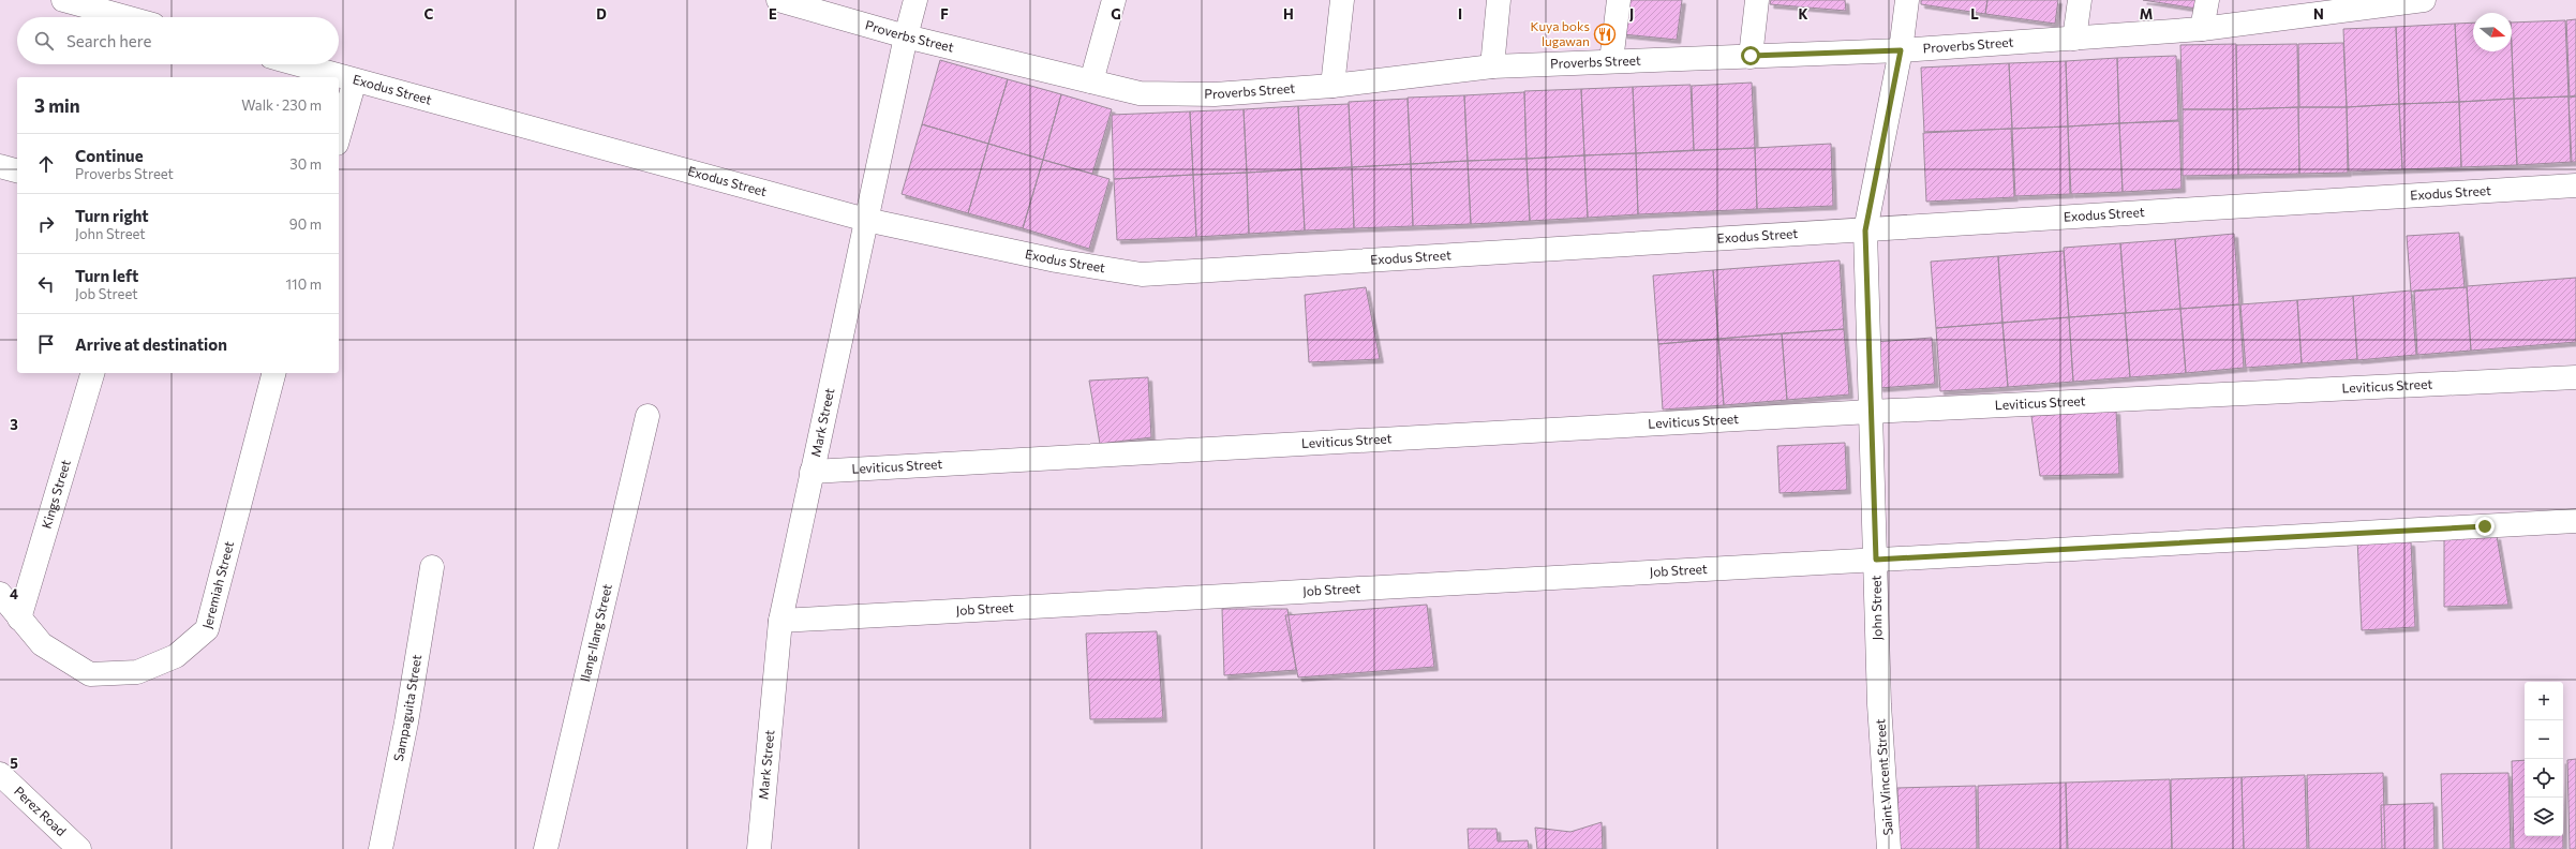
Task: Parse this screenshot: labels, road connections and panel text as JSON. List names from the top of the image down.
{
  "streets": {
    "street": [
      "Proverbs Street",
      "Exodus Street",
      "Leviticus Street",
      "Mark Street",
      "Kings Street",
      "Job Street",
      "Jeremiah Street",
      "John Street",
      "Ilang-Ilang Street",
      "Sampaguita Street",
      "Saint Vincent Street",
      "Perez Road"
    ]
  },
  "crossings": [
    ["Proverbs Street", "Mark Street"],
    ["Proverbs Street", "John Street"],
    ["Exodus Street", "Mark Street"],
    ["Exodus Street", "John Street"],
    ["Leviticus Street", "Mark Street"],
    ["Leviticus Street", "John Street"],
    ["Mark Street", "Job Street"],
    ["Kings Street", "Jeremiah Street"],
    ["Job Street", "John Street"],
    ["John Street", "Saint Vincent Street"]
  ],
  "places": {
    "restaurant": ["Kuya boks lugawan"]
  },
  "north": "right",
  "page": {
    "search": "Search here",
    "heading": ["3 min", "Walk · 230 m"],
    "list": [
      ["Continue", "Proverbs Street", "30 m"],
      ["Turn right", "John Street", "90 m"],
      ["Turn left", "Job Street", "110 m"],
      "Arrive at destination"
    ],
    "map_buttons": ["+", "−"]
  },
  "grid": {
    "columns": [
      "C",
      "D",
      "E",
      "F",
      "G",
      "H",
      "I",
      "J",
      "K",
      "L",
      "M",
      "N"
    ],
    "rows": ["3", "4", "5"]
  }
}
